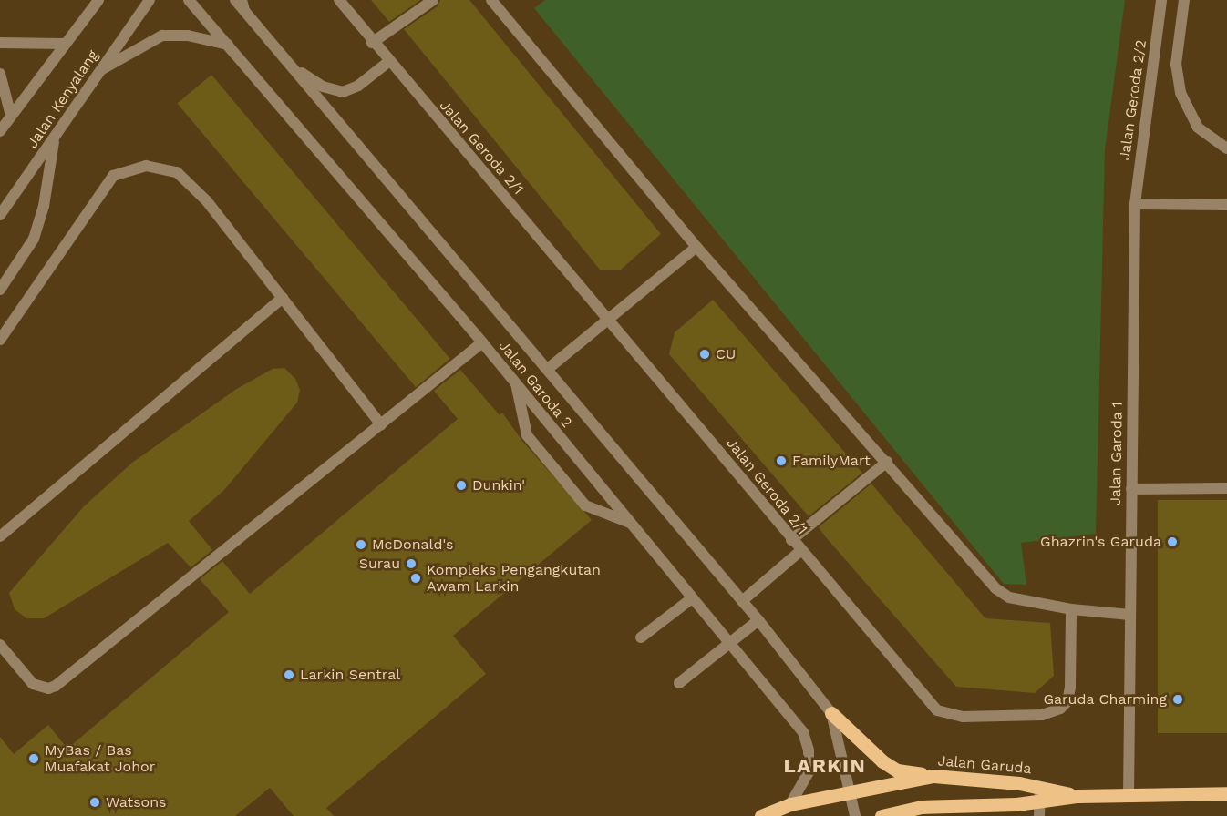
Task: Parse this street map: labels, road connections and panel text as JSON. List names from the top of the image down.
{
  "streets": {
    "main road": ["Jalan Garuda"],
    "street": [
      "Jalan Kenyalang",
      "Jalan Geroda 2/2",
      "Jalan Geroda 2/1",
      "Jalan Garoda 2",
      "Jalan Garoda 1"
    ]
  },
  "crossings": [
    ["Jalan Geroda 2/2", "Jalan Garoda 1"],
    ["Jalan Garoda 2", "Jalan Garuda"],
    ["Jalan Garoda 1", "Jalan Garuda"]
  ],
  "districts": ["LARKIN"],
  "places": [
    "CU",
    "FamilyMart",
    "Dunkin'",
    "Ghazrin's Garuda",
    "McDonald's",
    "Surau",
    "Kompleks Pengangkutan Awam Larkin",
    "Larkin Sentral",
    "Garuda Charming",
    "MyBas / Bas Muafakat Johor",
    "Watsons"
  ]
}
